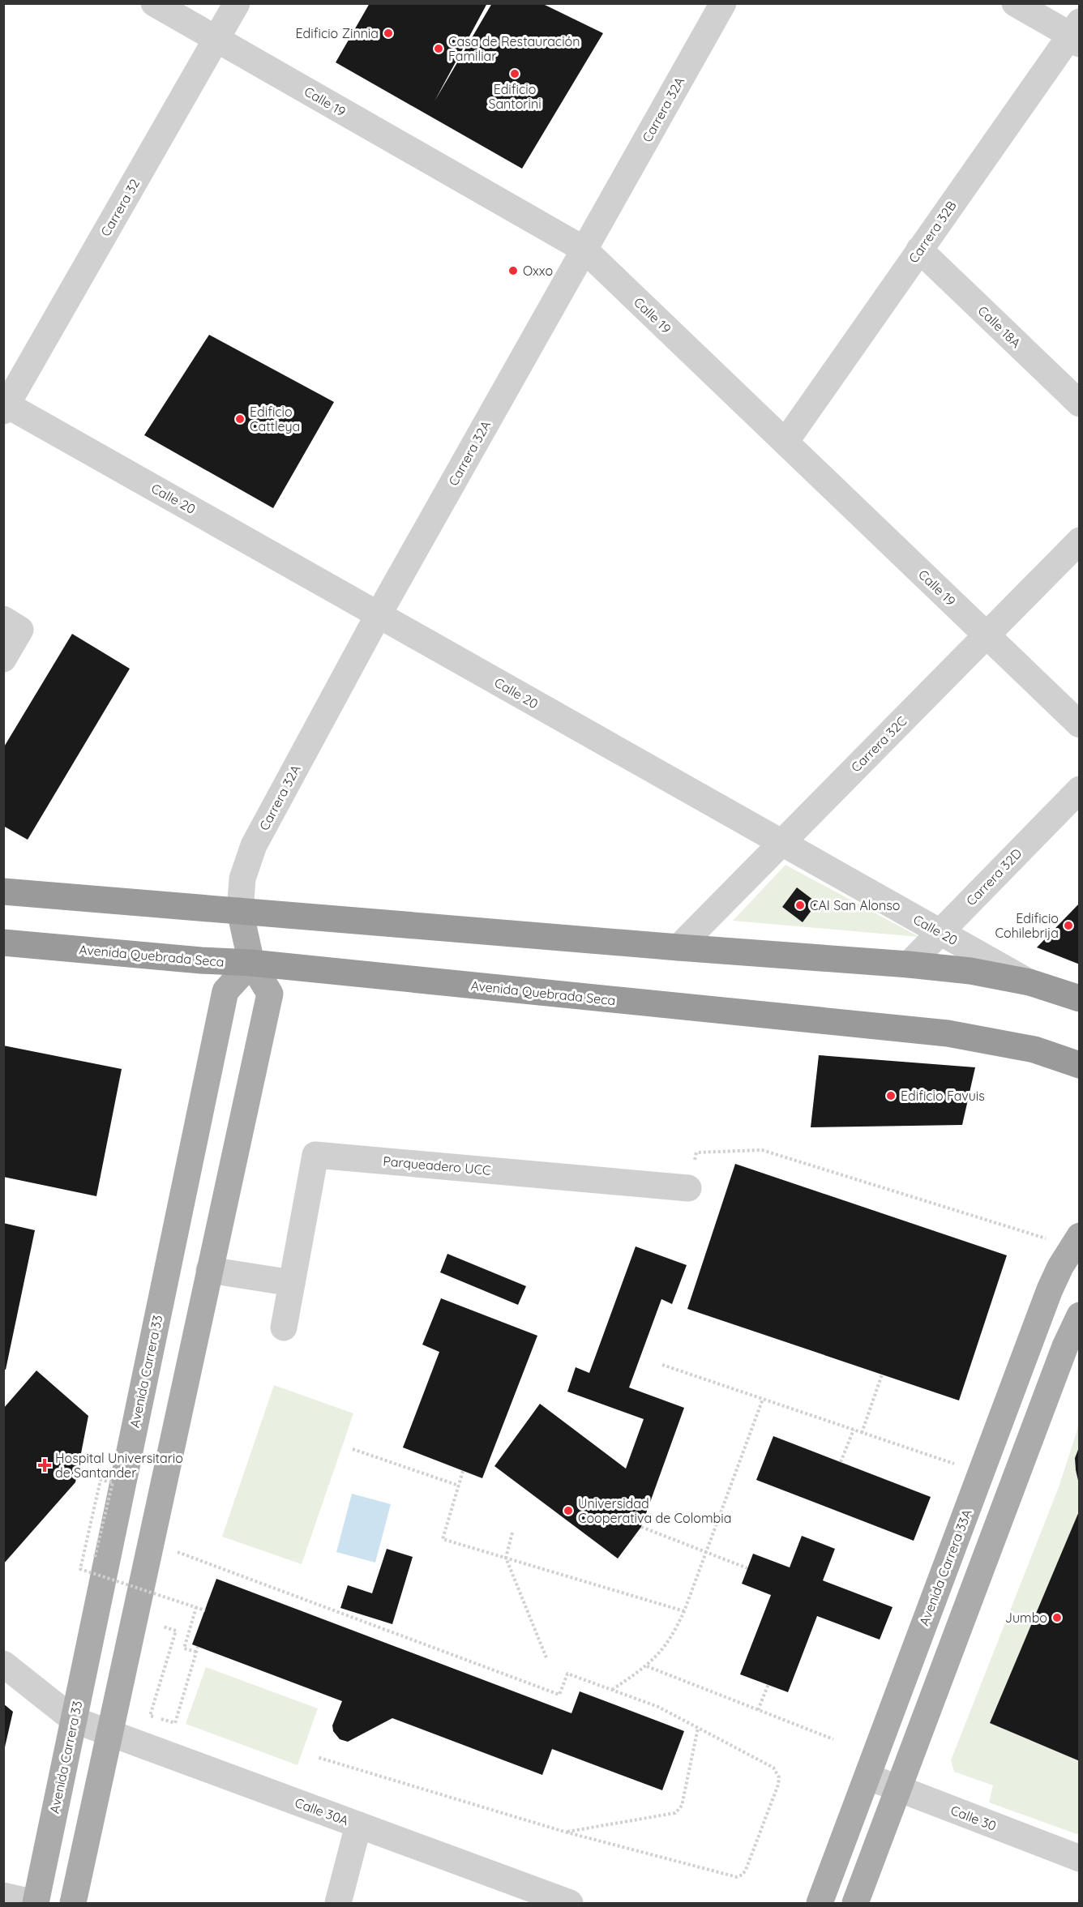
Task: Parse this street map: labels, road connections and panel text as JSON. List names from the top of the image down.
{
  "streets": {
    "highway": ["Avenida Quebrada Seca"],
    "main road": ["Avenida Carrera 33", "Avenida Carrera 33A"],
    "street": [
      "Calle 19",
      "Carrera 32A",
      "Carrera 32",
      "Carrera 32B",
      "Calle 18A",
      "Calle 20",
      "Carrera 32C",
      "Carrera 32D",
      "Parqueadero UCC",
      "Calle 30A",
      "Calle 30"
    ]
  },
  "crossings": [
    ["Calle 19", "Carrera 32A"],
    ["Calle 19", "Carrera 32"],
    ["Calle 19", "Carrera 32B"],
    ["Calle 19", "Carrera 32C"],
    ["Carrera 32A", "Calle 20"],
    ["Carrera 32", "Calle 20"],
    ["Carrera 32B", "Calle 18A"],
    ["Calle 20", "Carrera 32C"],
    ["Calle 20", "Carrera 32D"],
    ["Avenida Quebrada Seca", "Avenida Carrera 33"],
    ["Avenida Carrera 33", "Calle 30A"],
    ["Avenida Carrera 33A", "Calle 30"]
  ],
  "places": {
    "other": [
      "Edificio Zinnia",
      "Casa de Restauración Familiar",
      "Edificio Santorini",
      "Oxxo",
      "Edificio Cattleya",
      "CAI San Alonso",
      "Edificio Cohilebrija",
      "Edificio Favuis",
      "Universidad Cooperativa de Colombia",
      "Jumbo"
    ],
    "health": ["Hospital Universitario de Santander"]
  }
}
